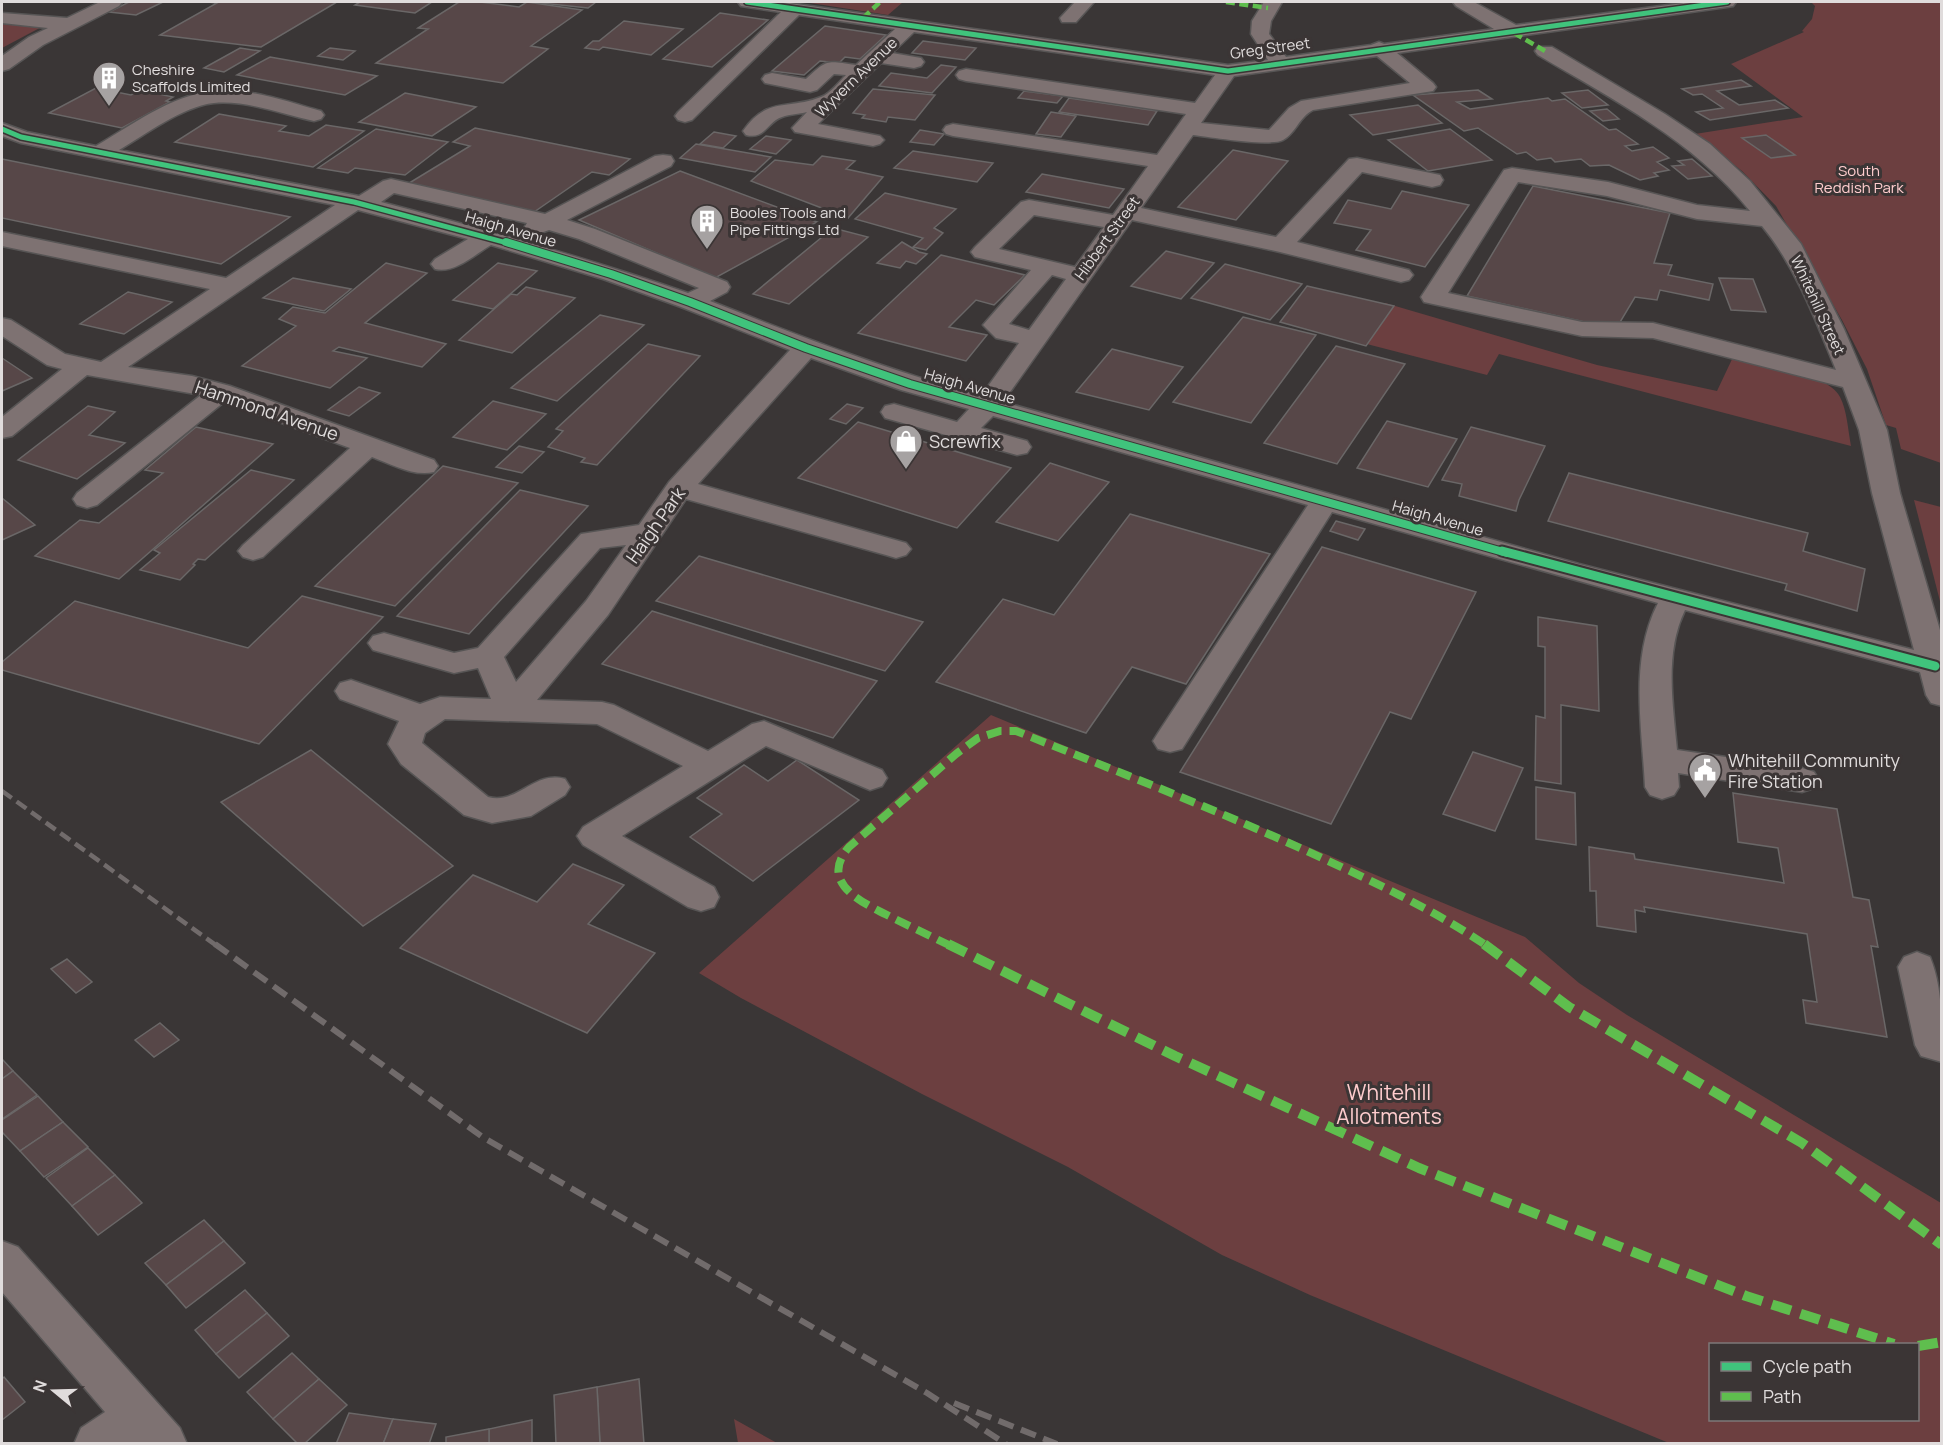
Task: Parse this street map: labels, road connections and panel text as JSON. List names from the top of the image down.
{
  "streets": {
    "street": [
      "Greg Street",
      "Wyvern Avenue",
      "Haigh Avenue",
      "Hibbert Street",
      "Whitehill Street",
      "Hammond Avenue",
      "Haigh Park"
    ]
  },
  "crossings": [
    ["Greg Street", "Wyvern Avenue"],
    ["Greg Street", "Hibbert Street"],
    ["Haigh Avenue", "Hibbert Street"],
    ["Haigh Avenue", "Whitehill Street"],
    ["Haigh Avenue", "Haigh Park"]
  ],
  "parks": ["South Reddish Park", "Whitehill Allotments"],
  "places": {
    "building": ["Cheshire Scaffolds Limited", "Booles Tools and Pipe Fittings Ltd"],
    "shop": ["Screwfix"],
    "public building": ["Whitehill Community Fire Station"]
  },
  "legend": ["Cycle path", "Path"],
  "north": "left"
}
